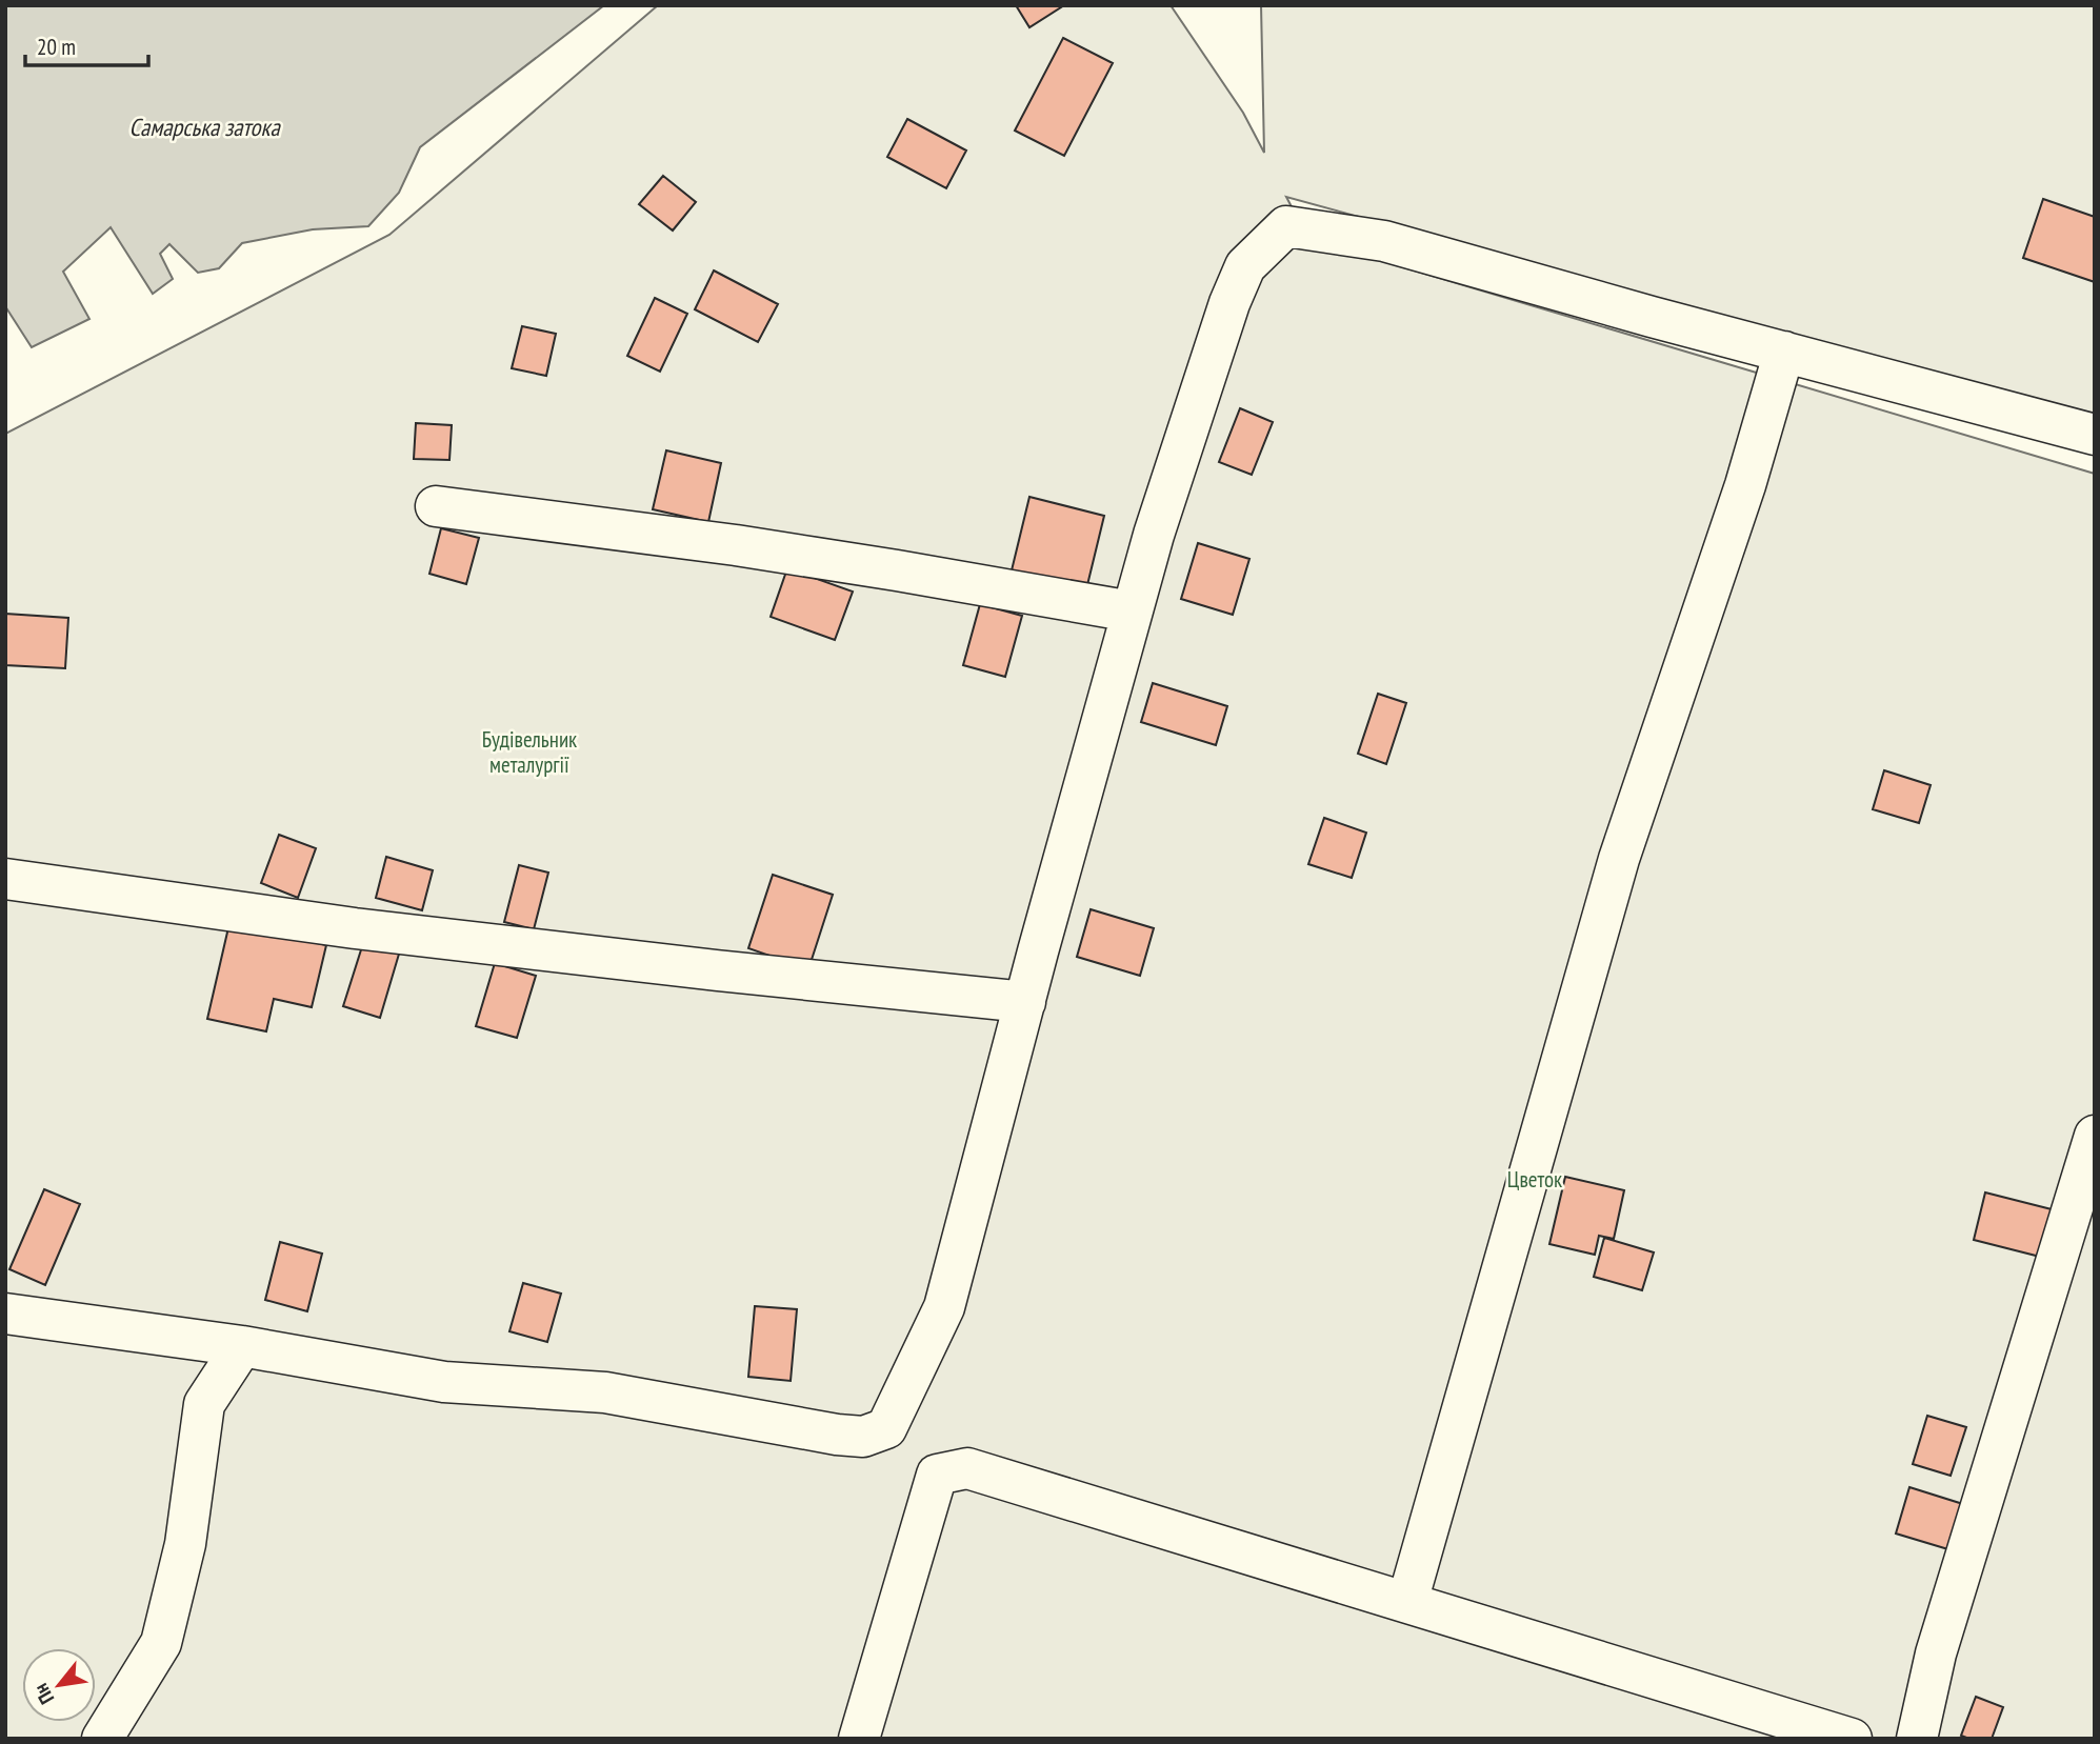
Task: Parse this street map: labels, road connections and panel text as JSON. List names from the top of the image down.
{
  "water": ["Самарська затока"],
  "parks": ["Будівельник металургії", "Цветок"],
  "scale_bar": "20 m",
  "north": "bottom left"
}
